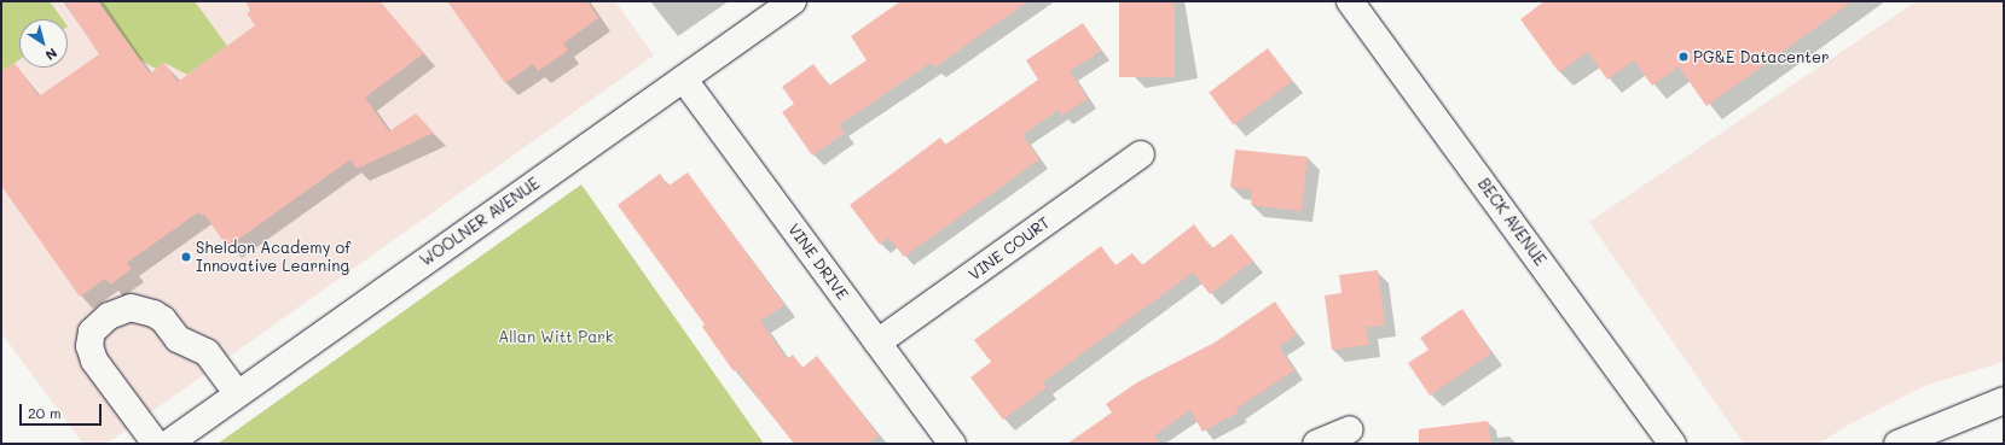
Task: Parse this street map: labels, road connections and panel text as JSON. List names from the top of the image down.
{
  "streets": {
    "street": [
      "WOOLNER AVENUE",
      "BECK AVENUE",
      "VINE COURT",
      "VINE DRIVE"
    ]
  },
  "crossings": [
    ["WOOLNER AVENUE", "VINE DRIVE"],
    ["VINE COURT", "VINE DRIVE"]
  ],
  "parks": ["Allan Witt Park"],
  "places": ["PG&E Datacenter", "Sheldon Academy of Innovative Learning"],
  "scale_bar": "20 m",
  "north": "bottom right"
}
